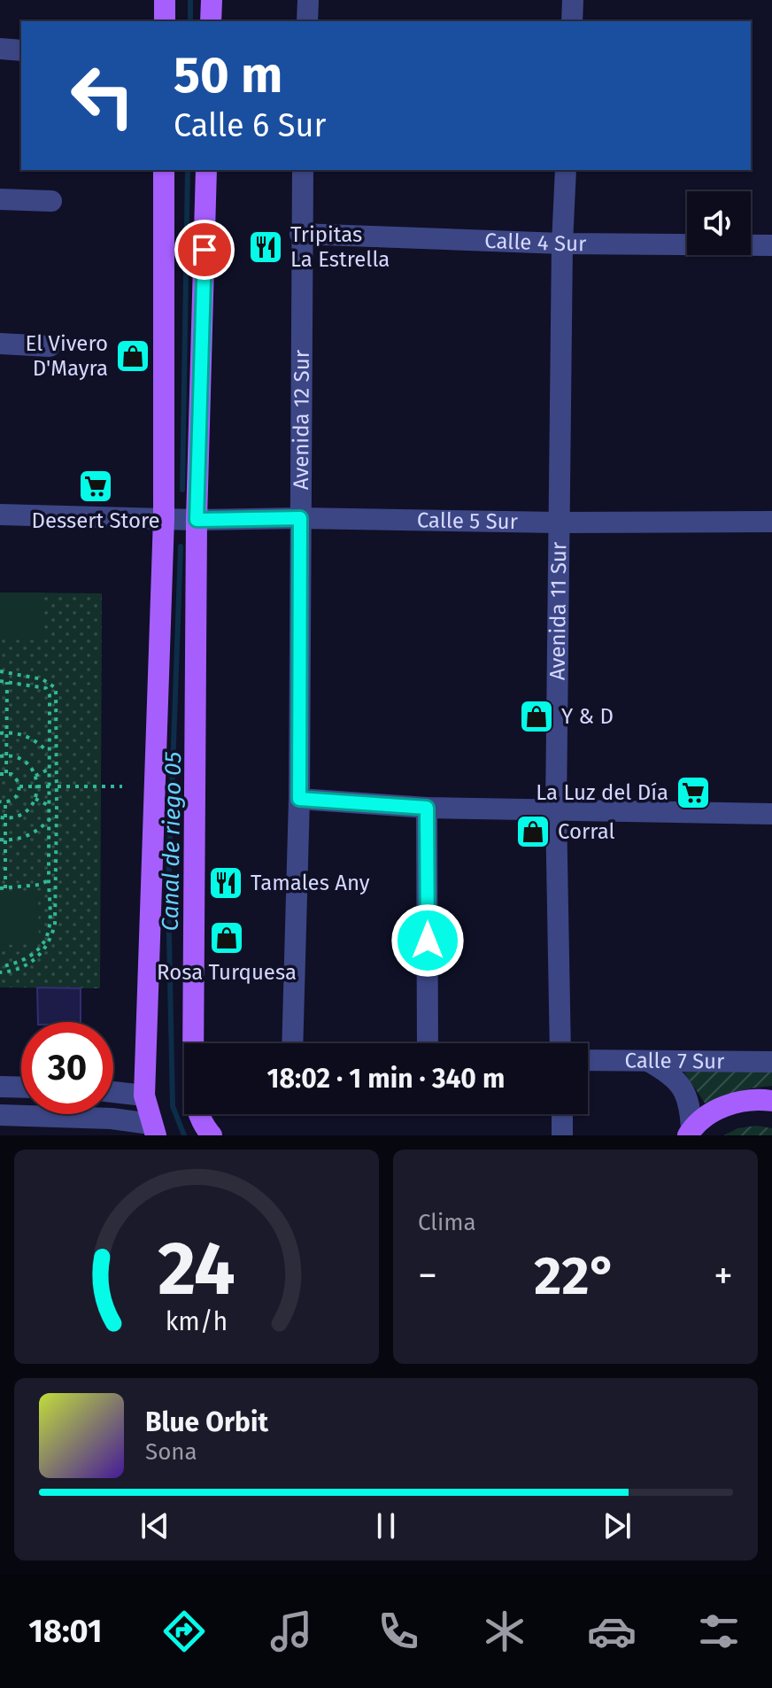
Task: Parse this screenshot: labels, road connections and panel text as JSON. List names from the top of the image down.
{
  "streets": {
    "street": [
      "Calle 4 Sur",
      "Avenida 12 Sur",
      "Calle 5 Sur",
      "Avenida 11 Sur",
      "Calle 7 Sur"
    ]
  },
  "crossings": [
    ["Calle 4 Sur", "Avenida 12 Sur"],
    ["Calle 4 Sur", "Avenida 11 Sur"],
    ["Avenida 12 Sur", "Calle 5 Sur"],
    ["Calle 5 Sur", "Avenida 11 Sur"]
  ],
  "water": ["Canal de riego 05"],
  "places": {
    "restaurant": ["Tripitas La Estrella", "Tamales Any"],
    "shop": [
      "El Vivero D'Mayra",
      "Y & D",
      "Corral",
      "Rosa Turquesa"
    ],
    "supermarket": ["Dessert Store", "La Luz del Día"]
  },
  "page": {
    "turn": ["50 m", "Calle 6 Sur"],
    "limit": "30",
    "trip": "18:02 · 1 min · 340 m",
    "tile": "Clima",
    "heat": ["−", "22°", "+"],
    "song": ["Blue Orbit", "Sona"],
    "tabs": "18:01",
    "gauge": ["24", "km/h"]
  }
}
